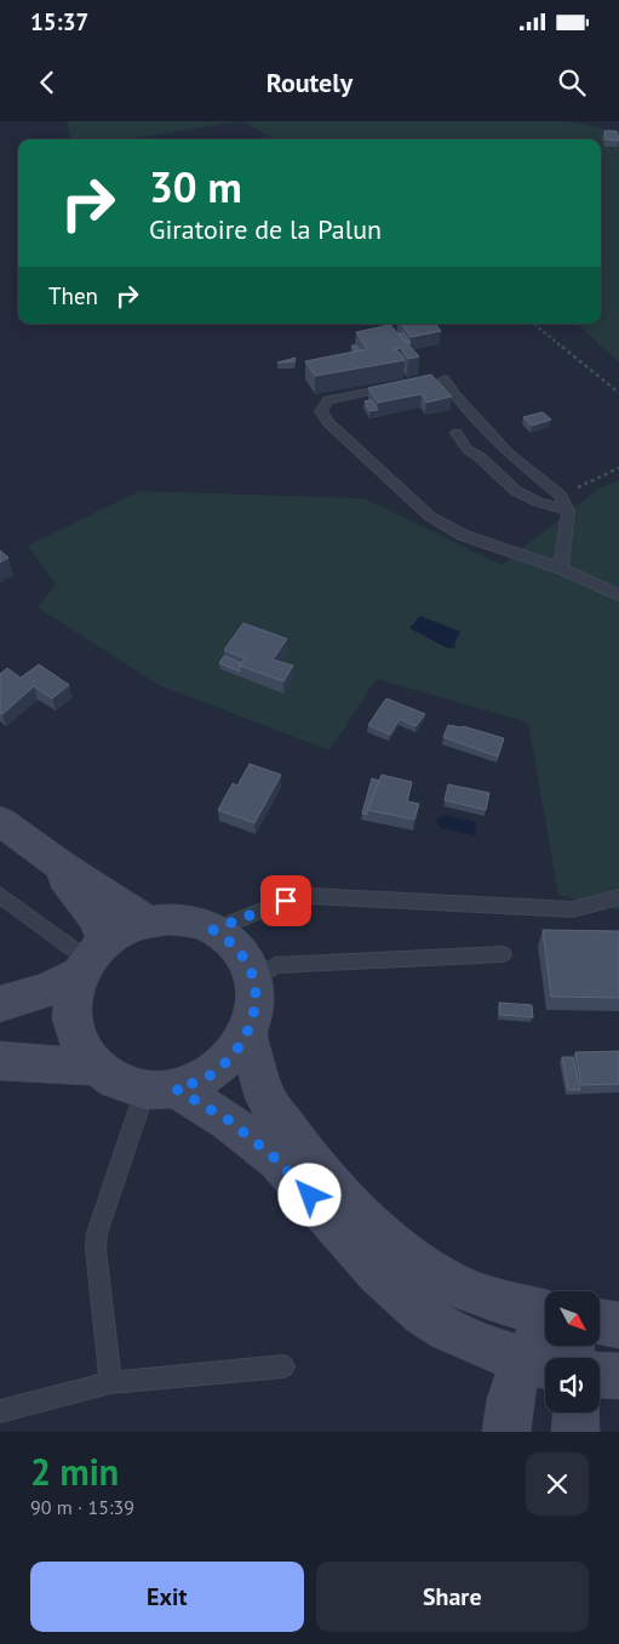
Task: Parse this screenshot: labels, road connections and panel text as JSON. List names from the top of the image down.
{
  "north": "bottom right",
  "page": {
    "status": "15:37",
    "header": "Routely",
    "turn": ["30 m", "Giratoire de la Palun"],
    "then": "Then",
    "heading": ["2 min", "90 m · 15:39"],
    "buttons": ["Exit", "Share"]
  }
}
